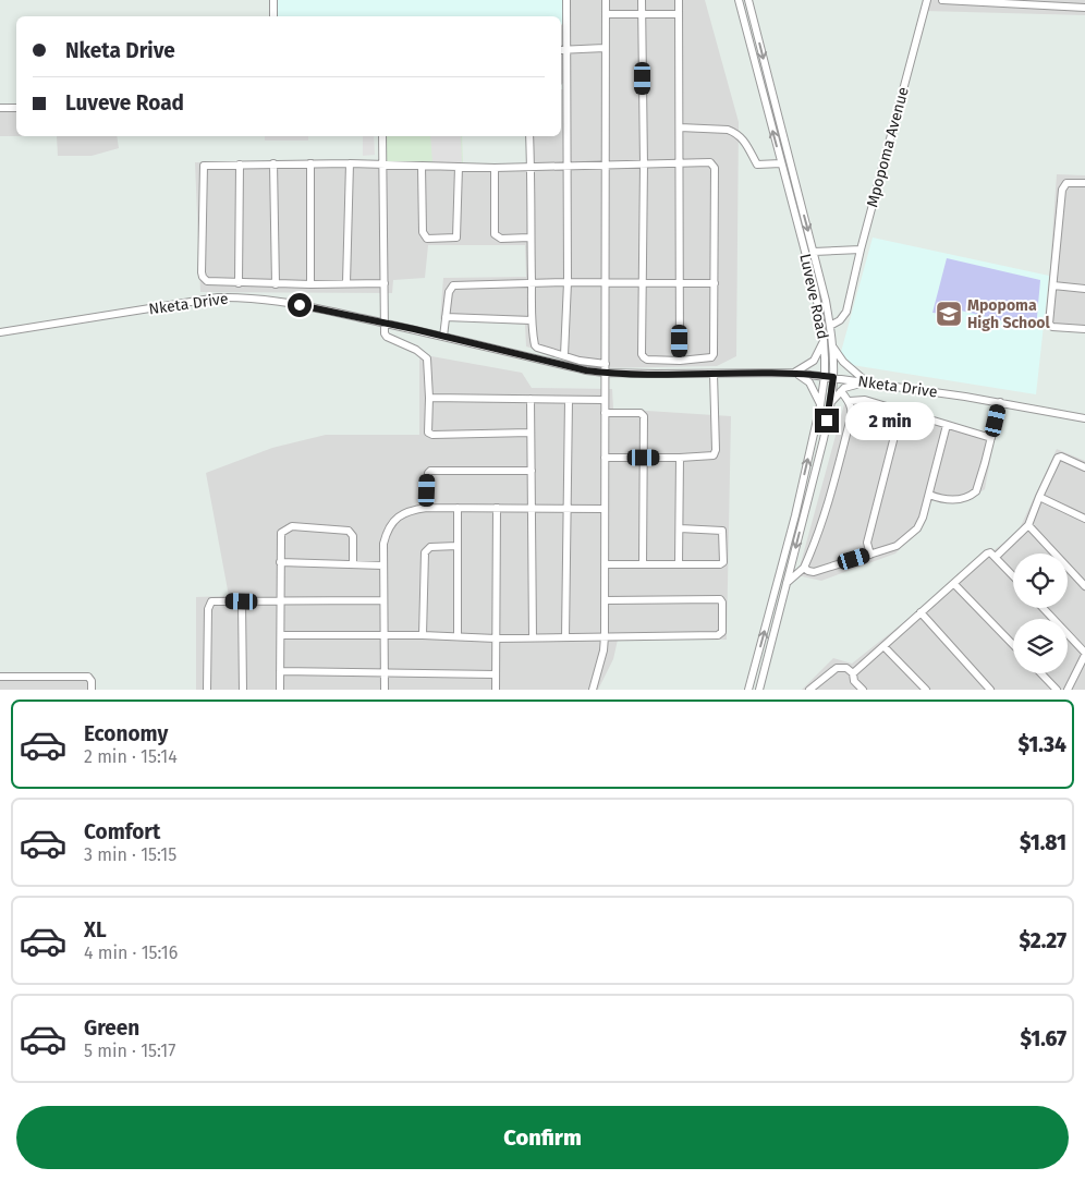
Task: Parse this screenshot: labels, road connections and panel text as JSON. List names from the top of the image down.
{
  "streets": {
    "street": ["Mpopoma Avenue", "Luveve Road", "Nketa Drive"]
  },
  "crossings": [
    ["Mpopoma Avenue", "Luveve Road"],
    ["Luveve Road", "Nketa Drive"]
  ],
  "places": {
    "school or university": ["Mpopoma High School"]
  },
  "page": {
    "banner": ["Nketa Drive", "Luveve Road"],
    "bubble": "2 min",
    "list": [
      {
        "name": "Economy",
        "note": "2 min · 15:14",
        "value": "$1.34"
      },
      {
        "name": "Comfort",
        "note": "3 min · 15:15",
        "value": "$1.81"
      },
      {
        "name": "XL",
        "note": "4 min · 15:16",
        "value": "$2.27"
      },
      {
        "name": "Green",
        "note": "5 min · 15:17",
        "value": "$1.67"
      }
    ],
    "buttons": "Confirm"
  }
}
